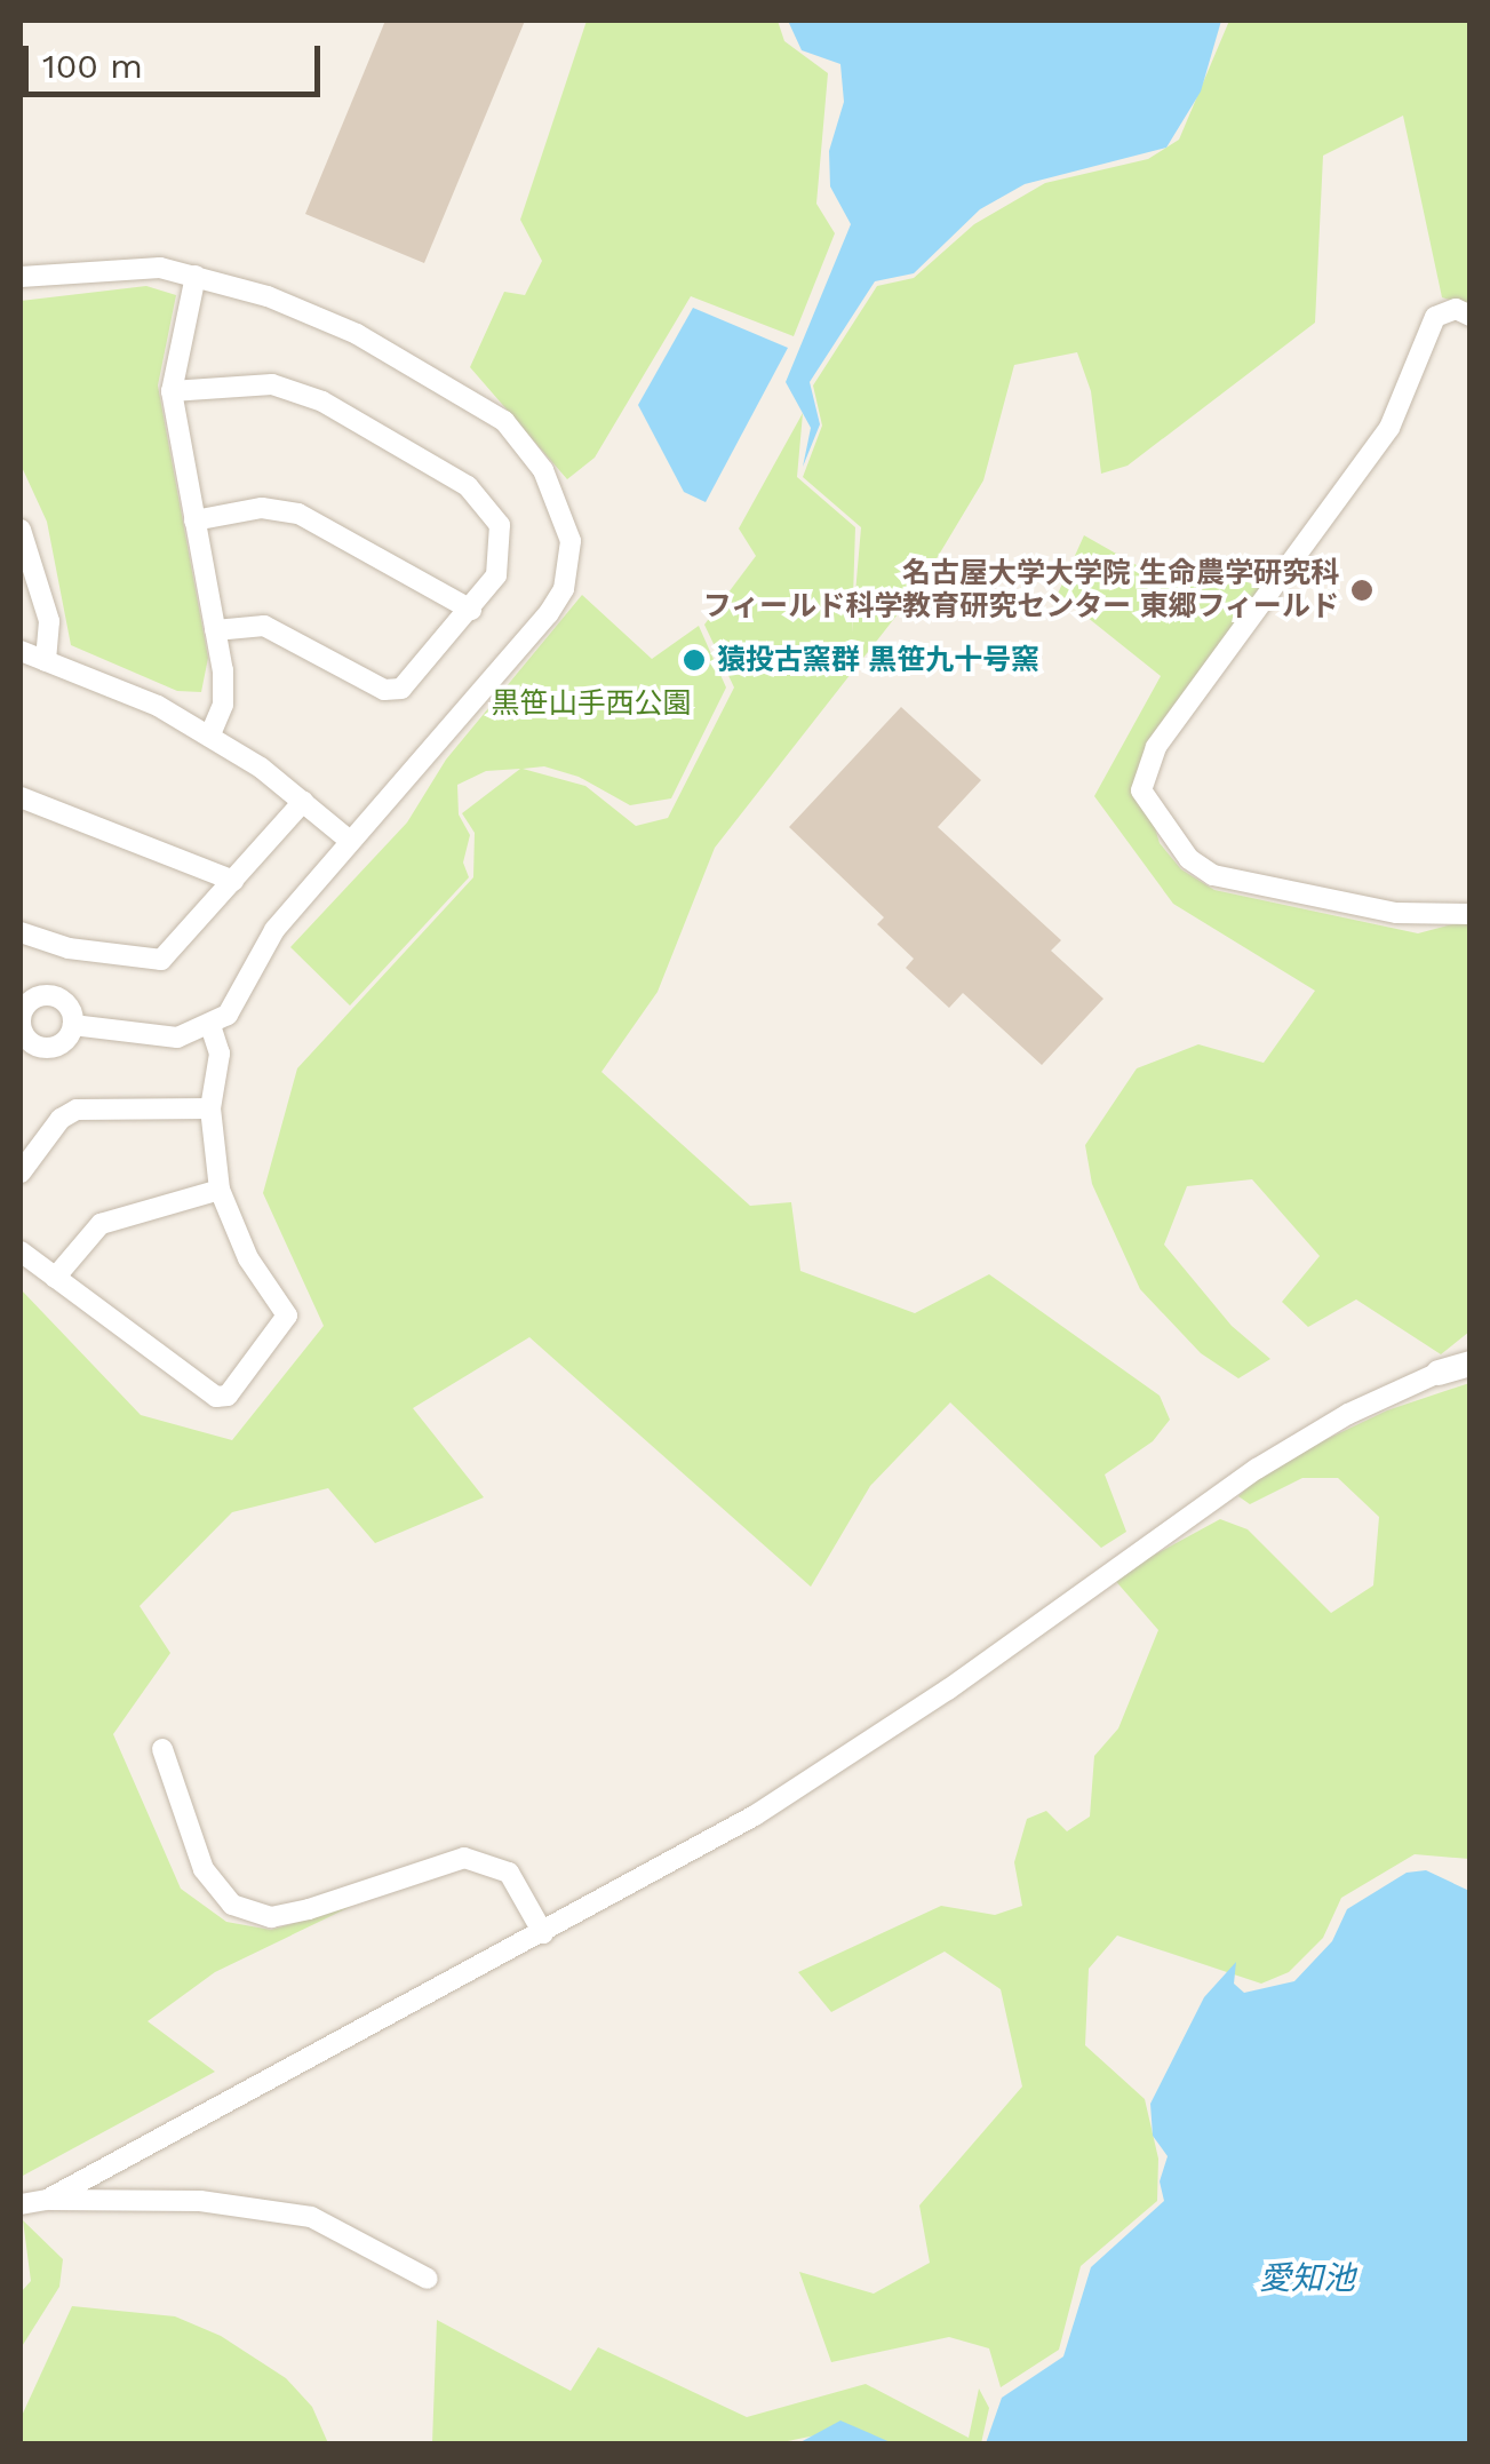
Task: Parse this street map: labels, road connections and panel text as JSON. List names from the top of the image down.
{
  "water": ["愛知池"],
  "parks": ["黒笹山手西公園"],
  "places": ["名古屋大学大学院 生命農学研究科 フィールド科学教育研究センター 東郷フィールド", "猿投古窯群 黒笹九十号窯"],
  "scale_bar": "100 m"
}
